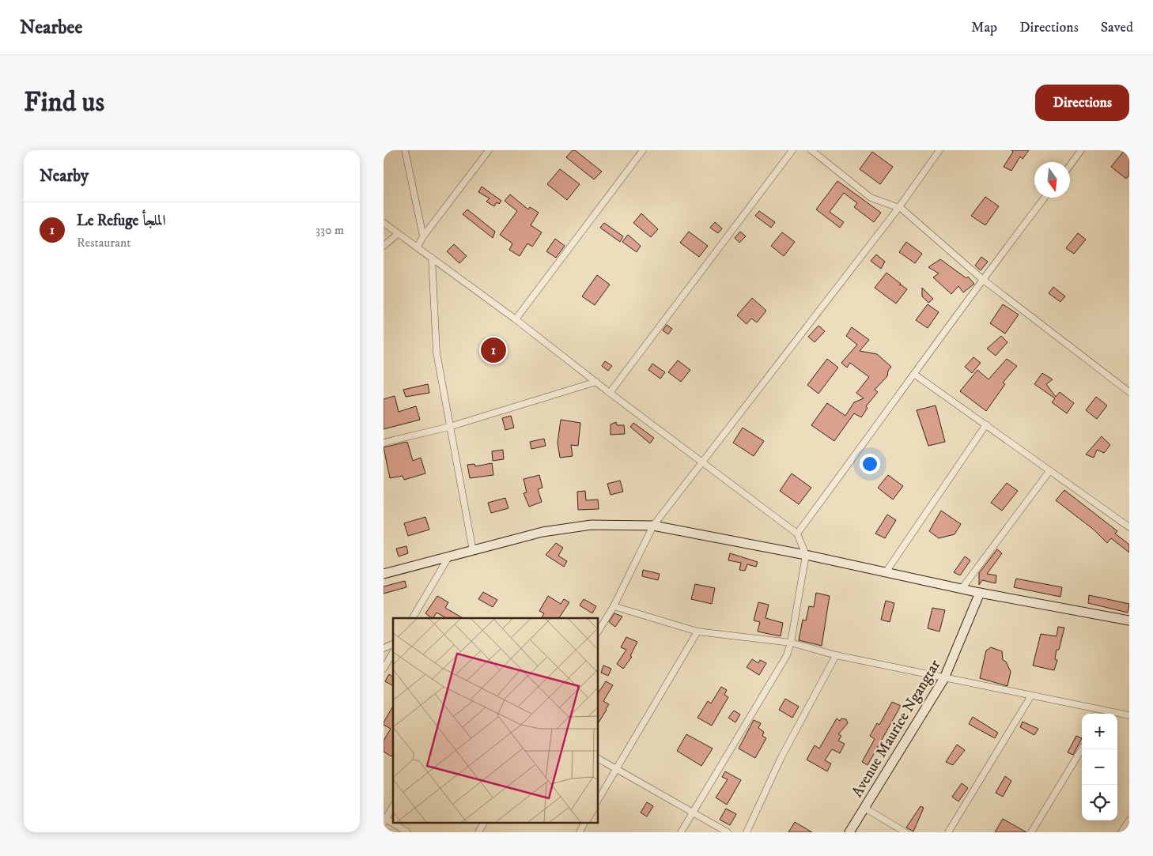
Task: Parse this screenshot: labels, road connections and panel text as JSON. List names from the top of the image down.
{
  "streets": {
    "street": ["Avenue Maurice Ngangtar"]
  },
  "north": "bottom",
  "page": {
    "header": "Nearbee",
    "nav": ["Map", "Directions", "Saved"],
    "buttons": "Directions",
    "title": "Find us",
    "heading": "Nearby",
    "list": [
      {
        "mark": "1",
        "name": "Le Refuge الملجأ",
        "note": "Restaurant",
        "value": "330 m"
      }
    ],
    "pins": "1",
    "map_buttons": ["+", "−"]
  }
}
